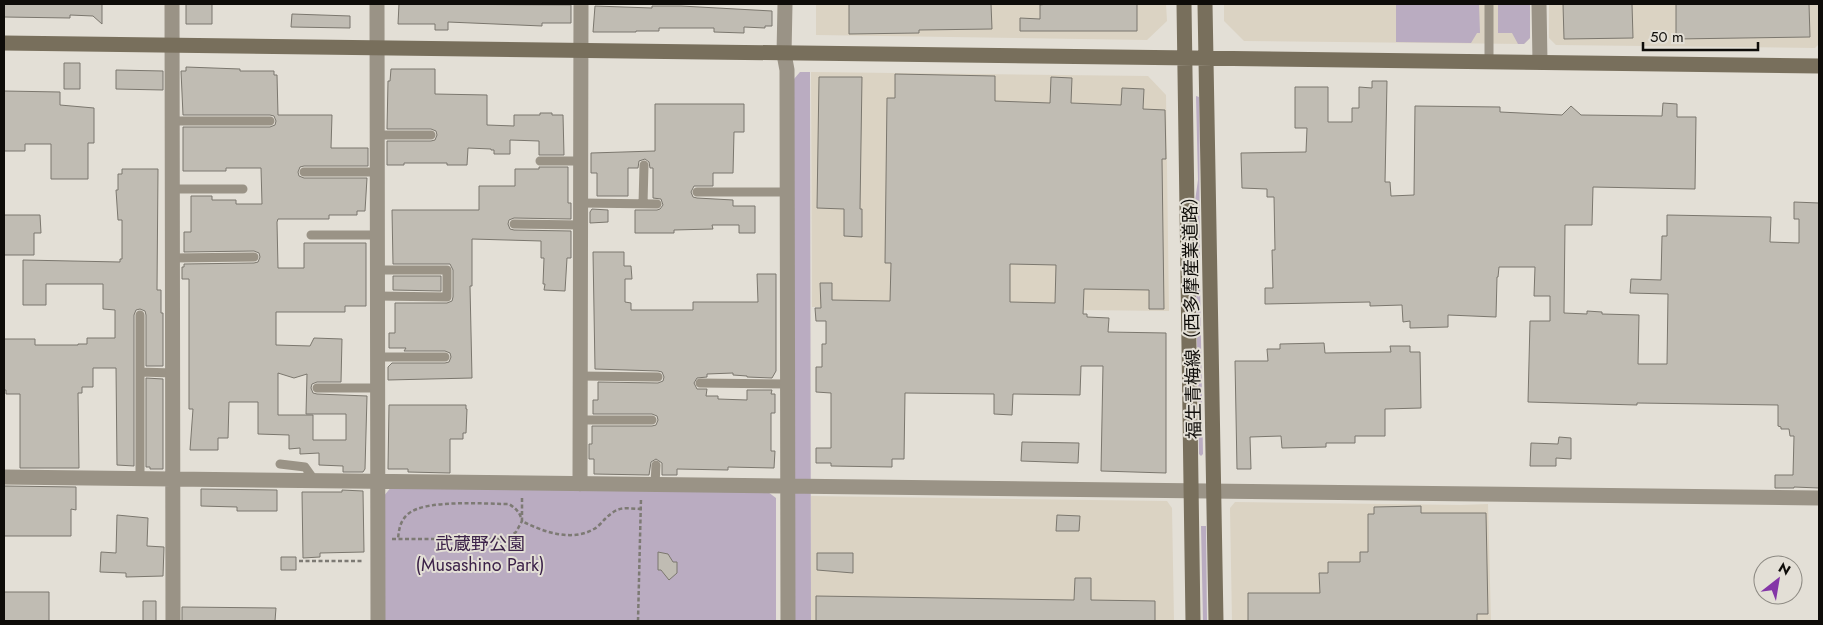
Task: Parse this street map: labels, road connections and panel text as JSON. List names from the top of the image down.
{
  "streets": {
    "street": ["福生青梅線（西多摩産業道路）"]
  },
  "parks": ["武蔵野公園 (Musashino Park)"],
  "scale_bar": "50 m",
  "north": "top right"
}
